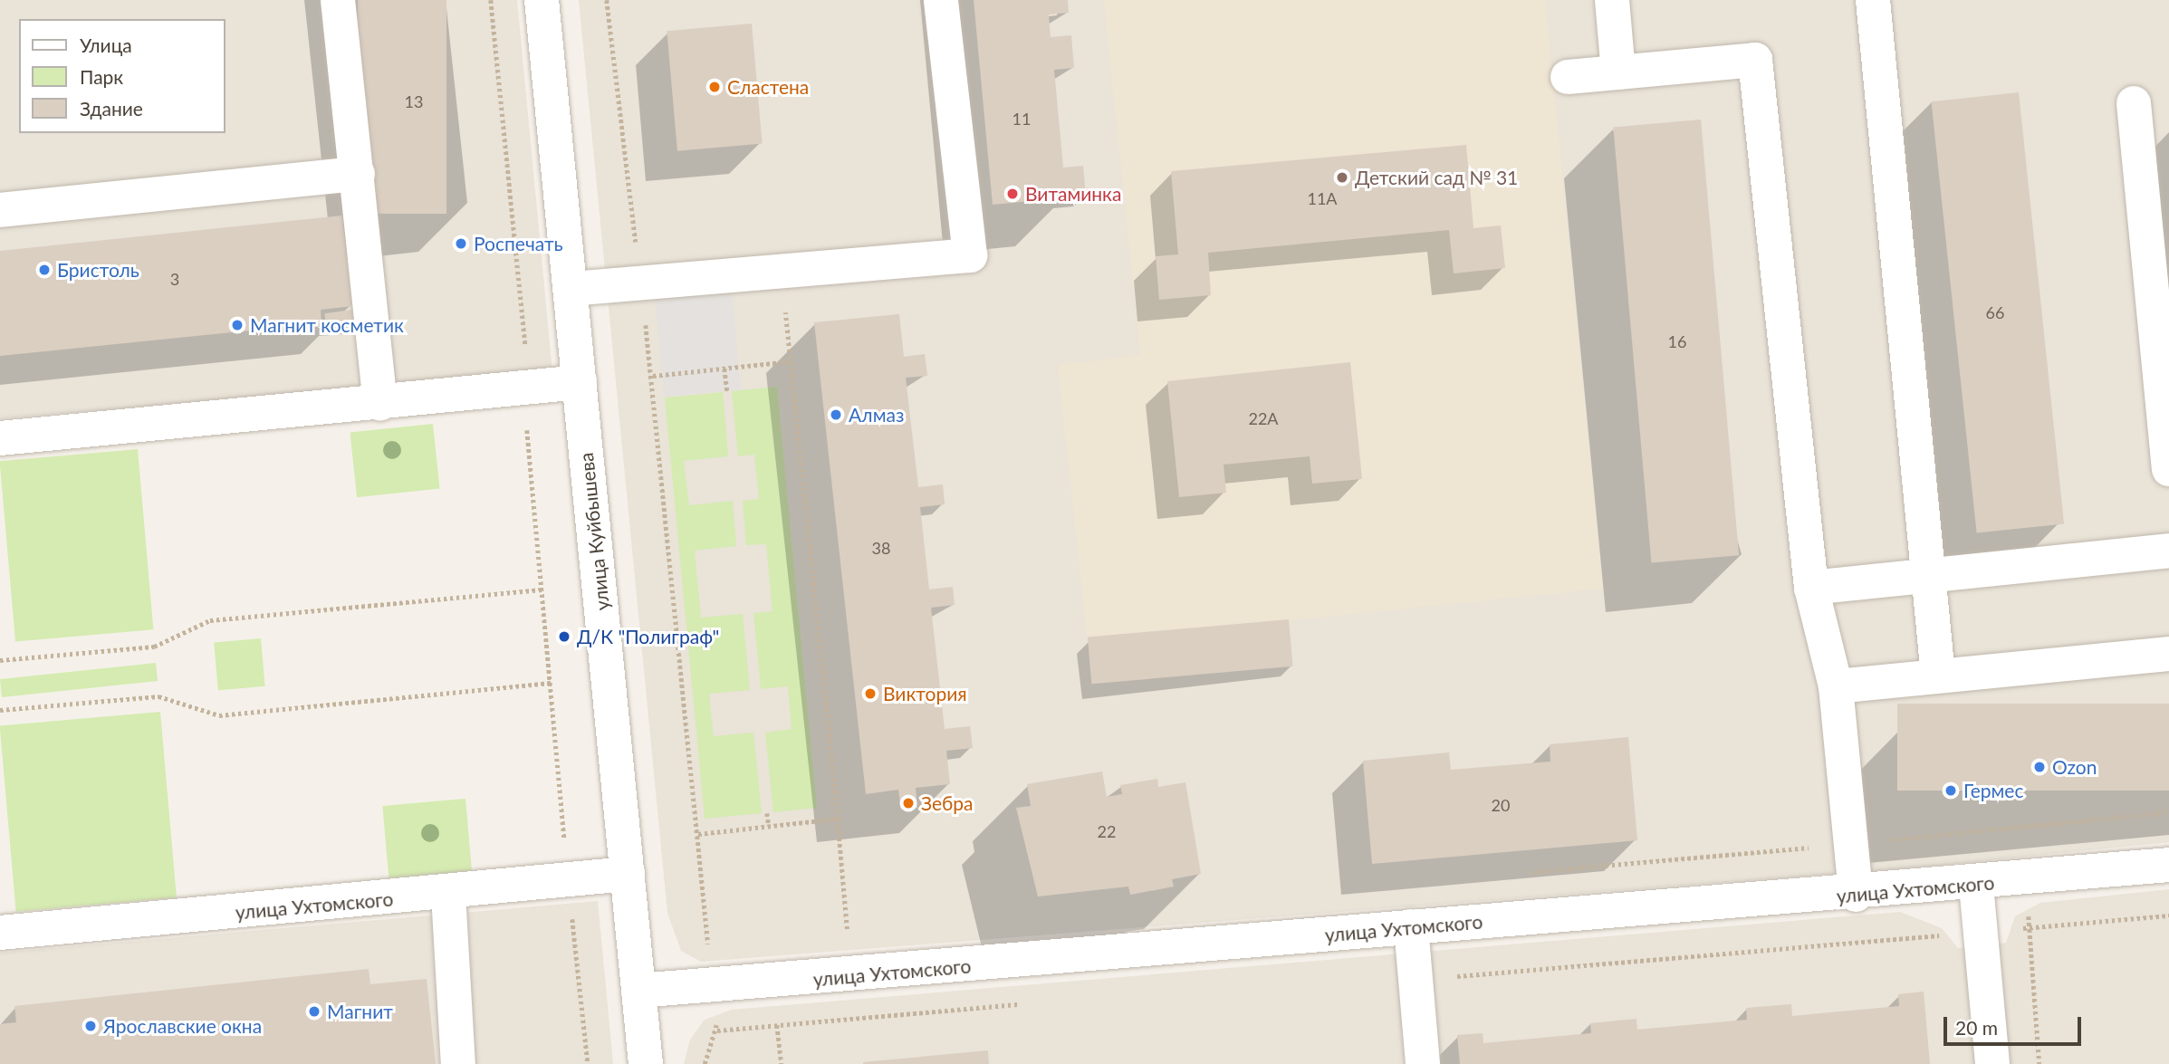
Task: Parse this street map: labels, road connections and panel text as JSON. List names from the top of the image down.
{
  "streets": {
    "street": ["улица Куйбышева", "улица Ухтомского"]
  },
  "crossings": [
    ["улица Куйбышева", "улица Ухтомского"]
  ],
  "places": [
    "Сластена",
    "Детский сад № 31",
    "Витаминка",
    "Роспечать",
    "Бристоль",
    "Магнит косметик",
    "Алмаз",
    "Д/К \"Полиграф\"",
    "Виктория",
    "Ozon",
    "Гермес",
    "Зебра",
    "Магнит",
    "Ярославские окна"
  ],
  "house_numbers": [
    "13",
    "11",
    "11А",
    "3",
    "66",
    "16",
    "22А",
    "38",
    "20",
    "22"
  ],
  "legend": ["Улица", "Парк", "Здание"],
  "scale_bar": "20 m"
}
